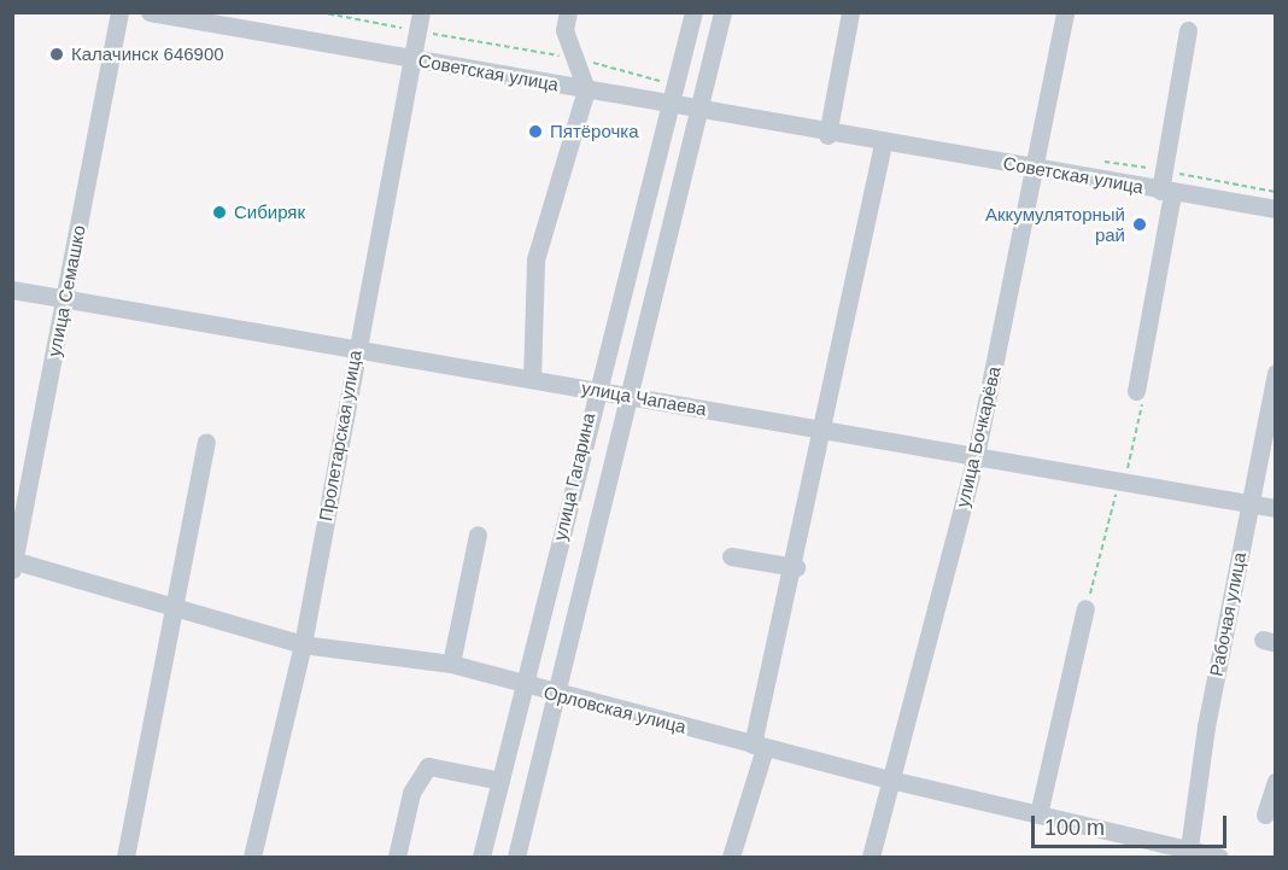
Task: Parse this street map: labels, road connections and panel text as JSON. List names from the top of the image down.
{
  "streets": {
    "street": [
      "Советская улица",
      "улица Семашко",
      "улица Чапаева",
      "Пролетарская улица",
      "улица Бочкарёва",
      "улица Гагарина",
      "Рабочая улица",
      "Орловская улица"
    ]
  },
  "crossings": [
    ["Советская улица", "Пролетарская улица"],
    ["Советская улица", "улица Бочкарёва"],
    ["Советская улица", "улица Гагарина"],
    ["улица Семашко", "улица Чапаева"],
    ["улица Семашко", "Орловская улица"],
    ["улица Чапаева", "Пролетарская улица"],
    ["улица Чапаева", "улица Бочкарёва"],
    ["улица Чапаева", "улица Гагарина"],
    ["улица Чапаева", "Рабочая улица"],
    ["Пролетарская улица", "Орловская улица"],
    ["улица Бочкарёва", "Орловская улица"],
    ["улица Гагарина", "Орловская улица"],
    ["Рабочая улица", "Орловская улица"]
  ],
  "places": [
    "Калачинск 646900",
    "Пятёрочка",
    "Сибиряк",
    "Аккумуляторный рай"
  ],
  "scale_bar": "100 m"
}
